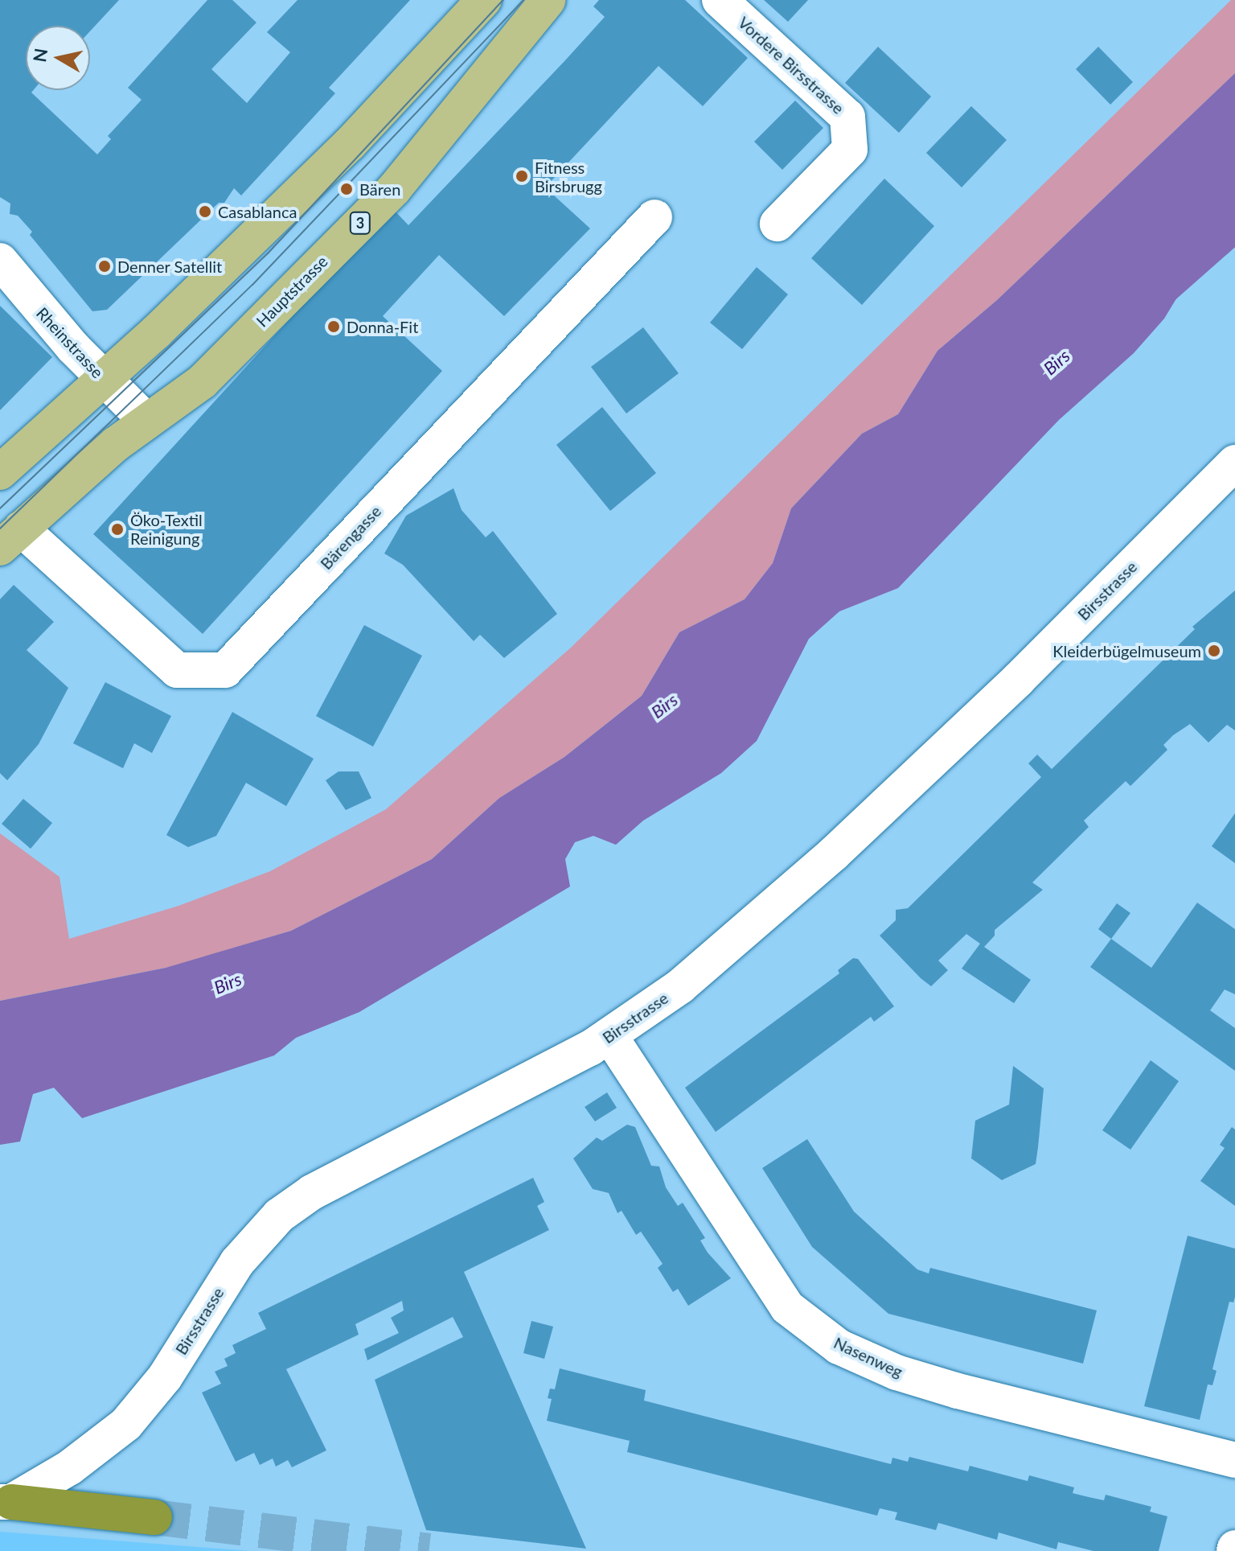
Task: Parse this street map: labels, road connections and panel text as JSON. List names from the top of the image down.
{
  "streets": {
    "main road": ["3", "Hauptstrasse"],
    "street": [
      "Vordere Birsstrasse",
      "Rheinstrasse",
      "Bärengasse",
      "Birsstrasse",
      "Nasenweg"
    ]
  },
  "crossings": [
    ["Hauptstrasse", "Rheinstrasse"],
    ["Hauptstrasse", "Bärengasse"],
    ["Birsstrasse", "Nasenweg"]
  ],
  "water": ["Birs"],
  "places": [
    "Fitness Birsbrugg",
    "Bären",
    "Casablanca",
    "Denner Satellit",
    "Donna-Fit",
    "Öko-Textil Reinigung",
    "Kleiderbügelmuseum"
  ],
  "north": "left"
}
